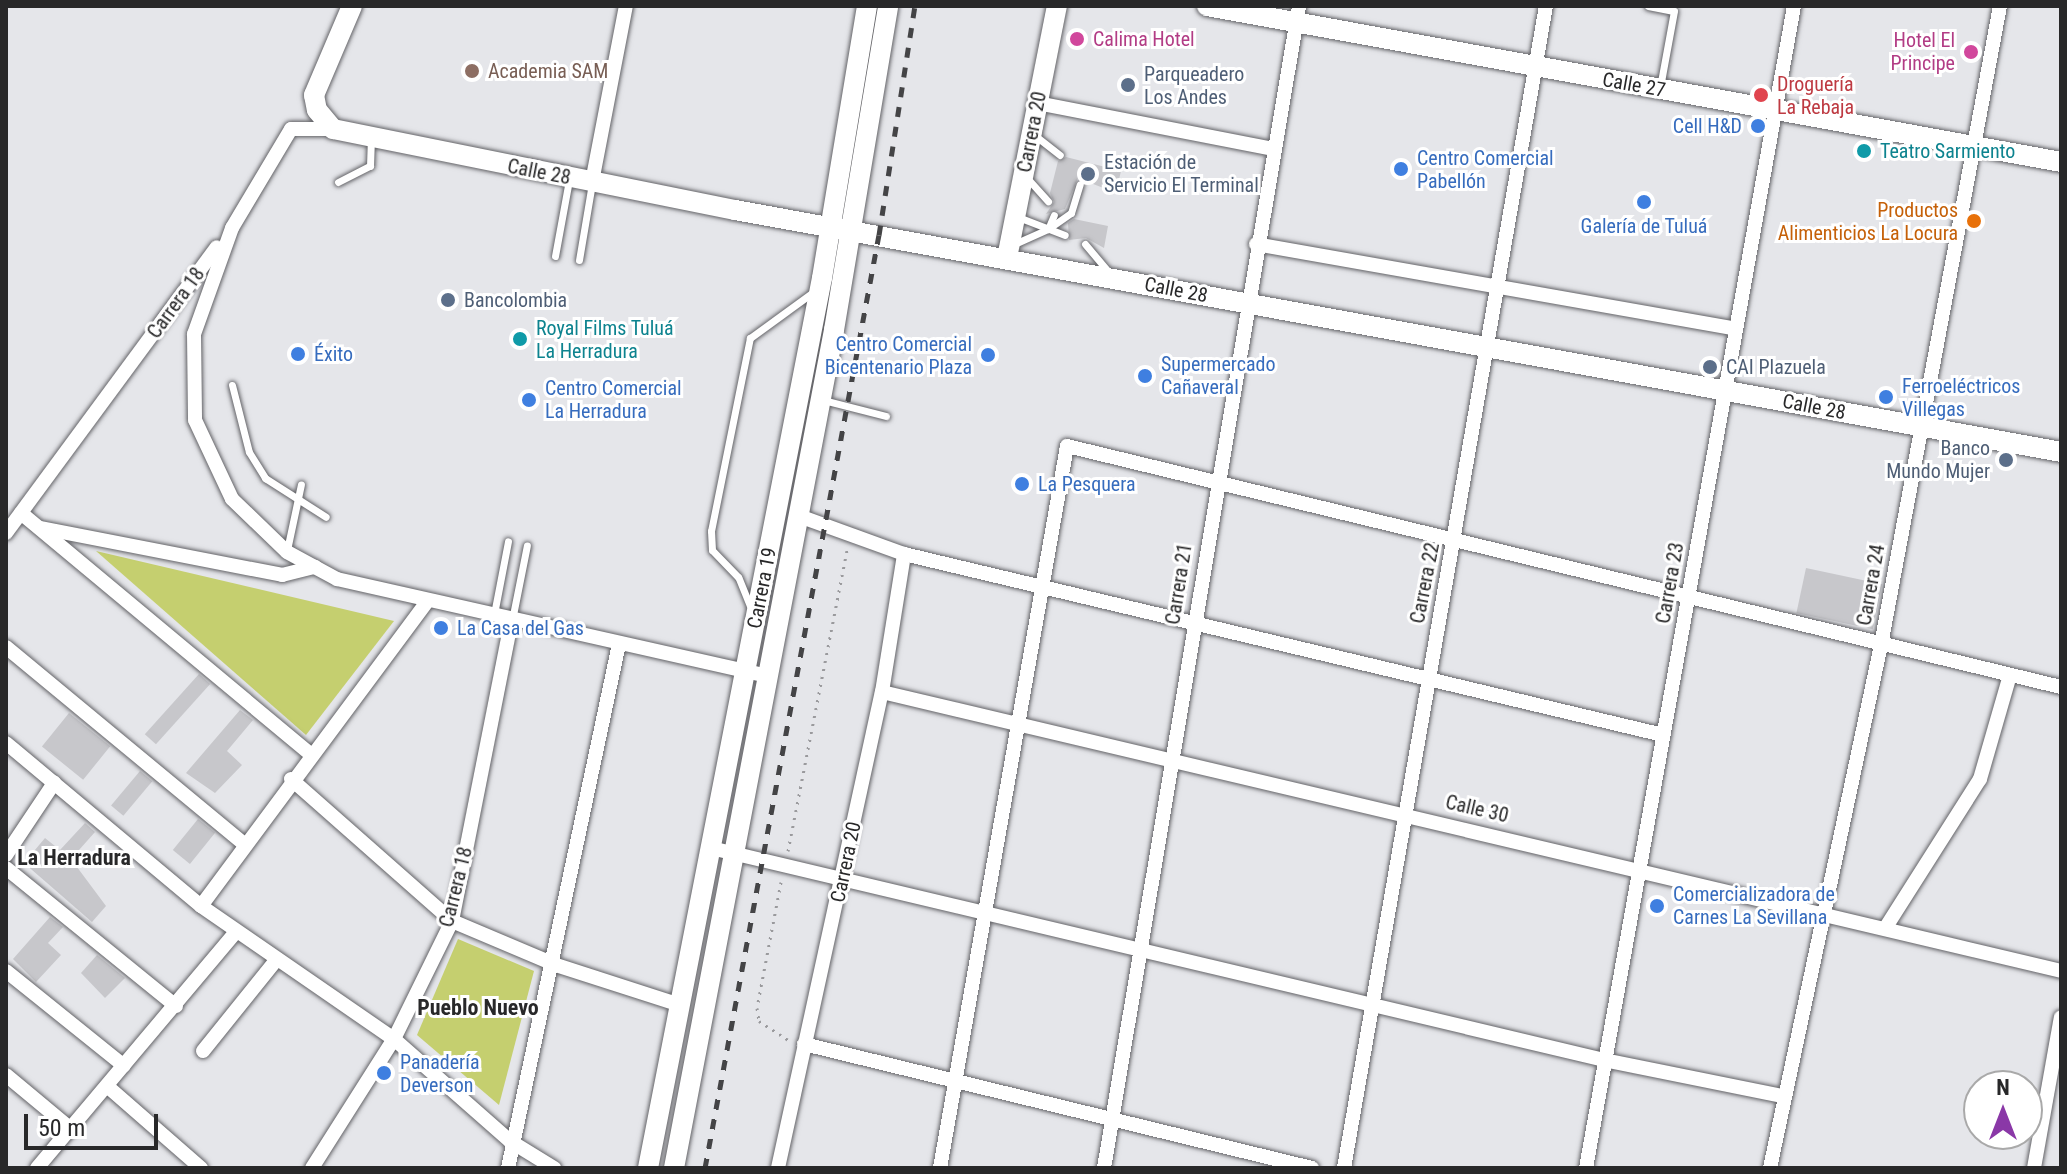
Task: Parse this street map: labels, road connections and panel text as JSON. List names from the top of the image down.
{
  "streets": {
    "main road": [
      "Calle 27",
      "Carrera 20",
      "Calle 28",
      "Carrera 19"
    ],
    "street": [
      "Carrera 18",
      "Carrera 22",
      "Carrera 23",
      "Carrera 21",
      "Carrera 24",
      "Calle 30"
    ]
  },
  "crossings": [
    ["Calle 27", "Carrera 22"],
    ["Calle 27", "Carrera 23"],
    ["Calle 27", "Carrera 21"],
    ["Calle 27", "Carrera 24"],
    ["Carrera 20", "Calle 28"],
    ["Carrera 20", "Calle 30"],
    ["Calle 28", "Carrera 22"],
    ["Calle 28", "Carrera 23"],
    ["Calle 28", "Carrera 21"],
    ["Calle 28", "Carrera 24"],
    ["Calle 28", "Carrera 19"],
    ["Carrera 22", "Calle 30"],
    ["Carrera 23", "Calle 30"],
    ["Carrera 21", "Calle 30"],
    ["Carrera 24", "Calle 30"]
  ],
  "districts": ["La Herradura", "Pueblo Nuevo"],
  "places": [
    "Calima Hotel",
    "Hotel El Principe",
    "Academia SAM",
    "Parqueadero Los Andes",
    "Droguería La Rebaja",
    "Cell H&D",
    "Teatro Sarmiento",
    "Centro Comercial Pabellón",
    "Estación de Servicio El Terminal",
    "Galería de Tuluá",
    "Productos Alimenticios La Locura",
    "Bancolombia",
    "Royal Films Tuluá La Herradura",
    "Éxito",
    "Centro Comercial Bicentenario Plaza",
    "CAI Plazuela",
    "Supermercado Cañaveral",
    "Ferroeléctricos Villegas",
    "Centro Comercial La Herradura",
    "Banco Mundo Mujer",
    "La Pesquera",
    "La Casa del Gas",
    "Comercializadora de Carnes La Sevillana",
    "Panadería Deverson"
  ],
  "scale_bar": "50 m",
  "north": "top"
}
